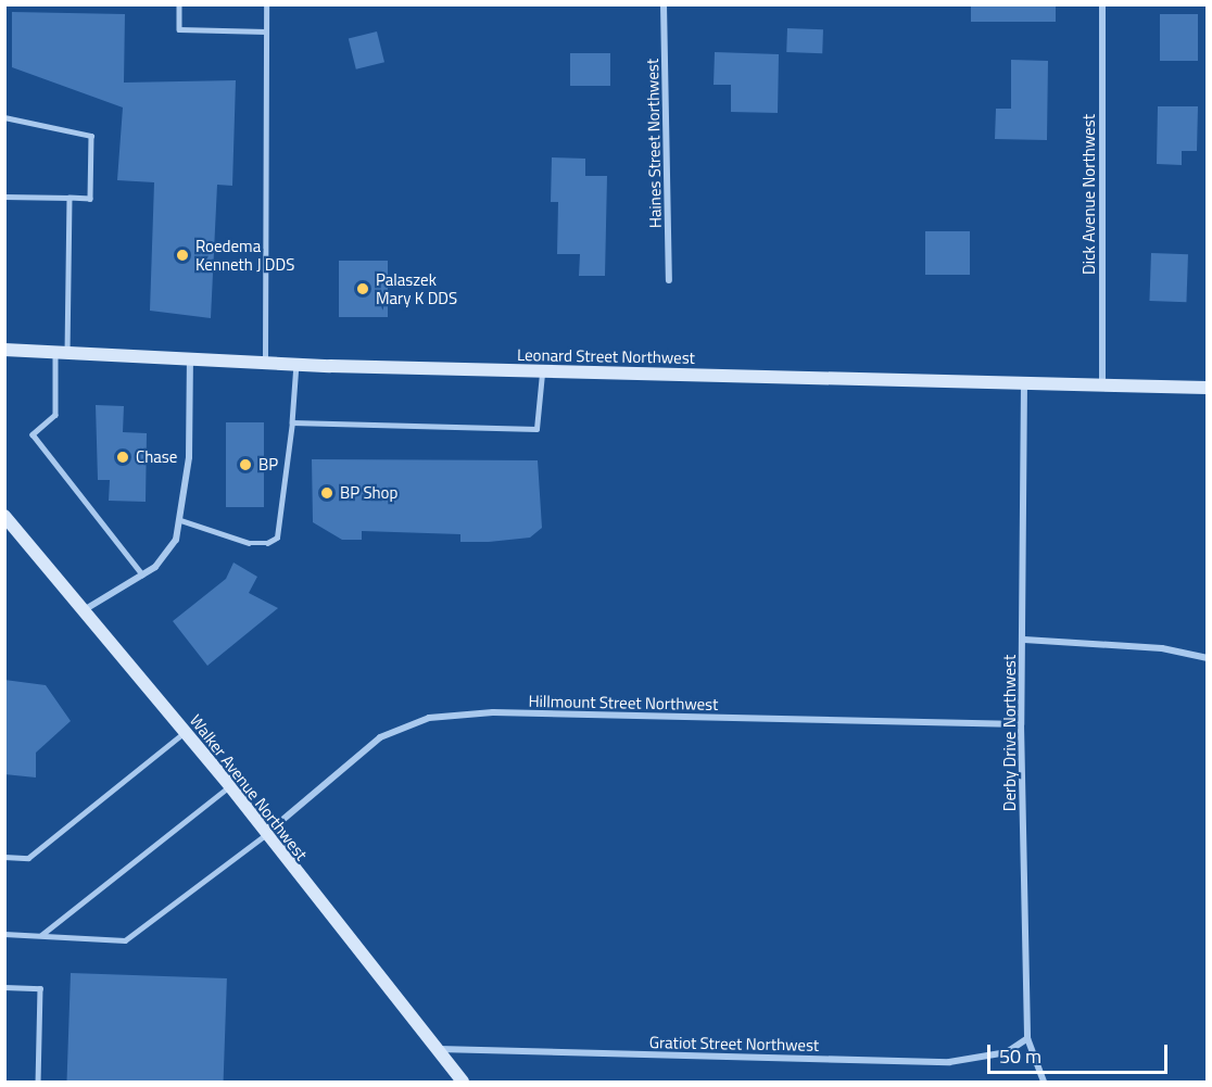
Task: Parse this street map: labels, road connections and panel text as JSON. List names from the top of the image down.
{
  "streets": {
    "main road": ["Leonard Street Northwest", "Walker Avenue Northwest"],
    "street": [
      "Haines Street Northwest",
      "Dick Avenue Northwest",
      "Hillmount Street Northwest",
      "Derby Drive Northwest",
      "Gratiot Street Northwest"
    ]
  },
  "crossings": [
    ["Dick Avenue Northwest", "Leonard Street Northwest"],
    ["Leonard Street Northwest", "Derby Drive Northwest"],
    ["Hillmount Street Northwest", "Derby Drive Northwest"],
    ["Hillmount Street Northwest", "Walker Avenue Northwest"],
    ["Derby Drive Northwest", "Gratiot Street Northwest"],
    ["Walker Avenue Northwest", "Gratiot Street Northwest"]
  ],
  "places": [
    "Roedema Kenneth J DDS",
    "Palaszek Mary K DDS",
    "Chase",
    "BP",
    "BP Shop"
  ],
  "scale_bar": "50 m"
}
